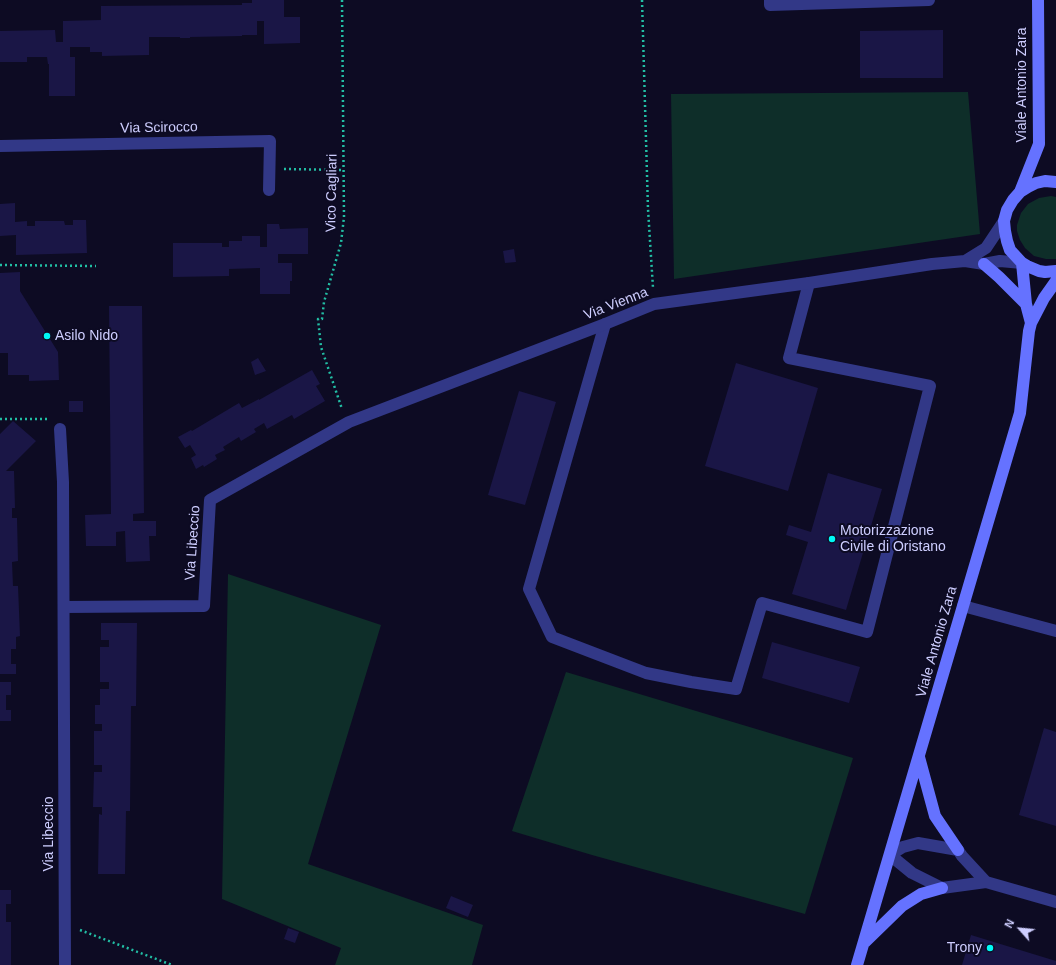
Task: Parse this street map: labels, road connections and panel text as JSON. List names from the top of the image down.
{
  "streets": {
    "main road": ["Viale Antonio Zara"],
    "street": ["Via Scirocco", "Via Vienna", "Via Libeccio"],
    "path": ["Vico Cagliari"]
  },
  "crossings": [
    ["Vico Cagliari", "Via Vienna"],
    ["Vico Cagliari", "Via Libeccio"],
    ["Via Vienna", "Via Libeccio"]
  ],
  "places": ["Asilo Nido", "Motorizzazione Civile di Oristano", "Trony"],
  "north": "top left"
}
